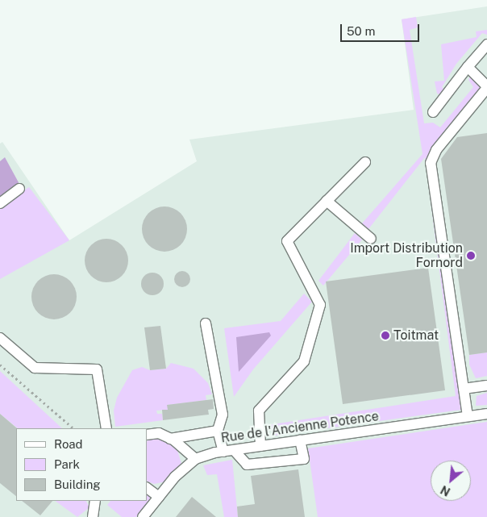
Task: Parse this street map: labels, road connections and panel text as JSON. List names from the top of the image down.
{
  "streets": {
    "street": ["Rue de l'Ancienne Potence"]
  },
  "places": ["Import Distribution Fornord", "Toitmat"],
  "legend": ["Road", "Park", "Building"],
  "scale_bar": "50 m",
  "north": "bottom left"
}
